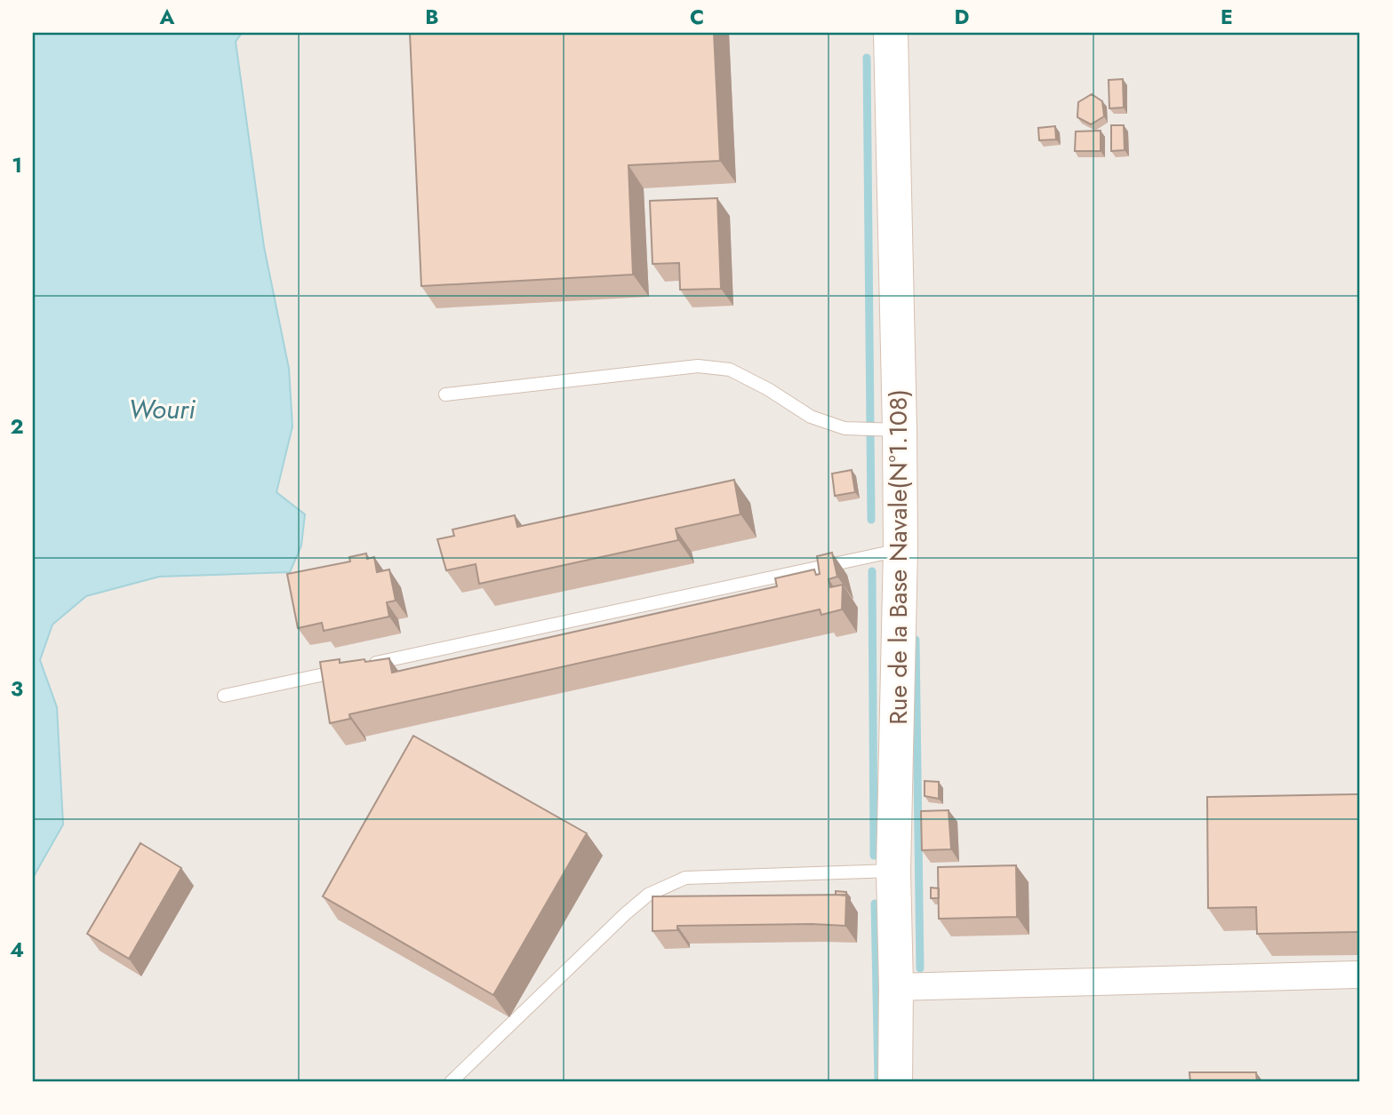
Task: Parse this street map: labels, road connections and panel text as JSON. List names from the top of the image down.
{
  "streets": {
    "main road": ["Rue de la Base Navale(N°1.108)"]
  },
  "water": ["Wouri"],
  "grid": {
    "columns": [
      "A",
      "B",
      "C",
      "D",
      "E"
    ],
    "rows": [
      "1",
      "2",
      "3",
      "4"
    ]
  }
}
